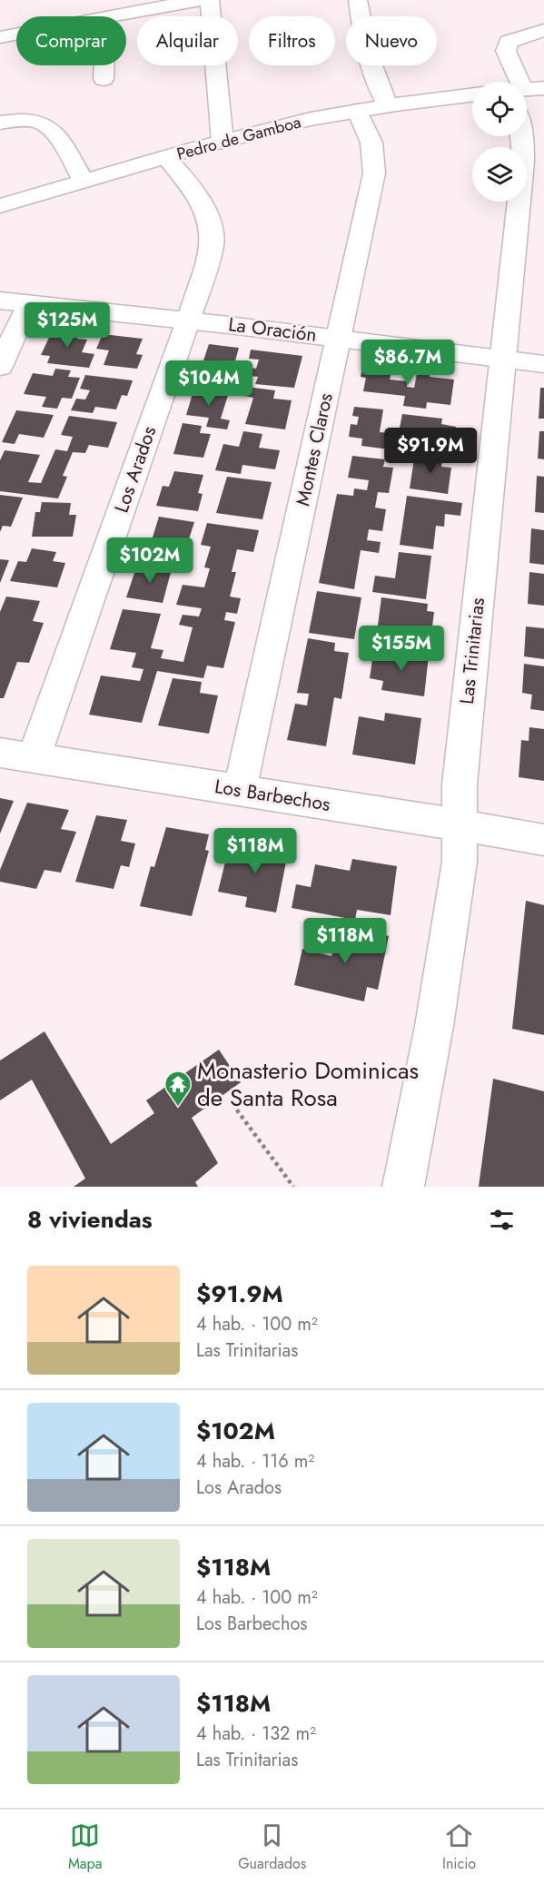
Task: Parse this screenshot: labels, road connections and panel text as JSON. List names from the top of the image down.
{
  "streets": {
    "street": [
      "Pedro de Gamboa",
      "La Oración",
      "Montes Claros",
      "Los Arados",
      "Las Trinitarias",
      "Los Barbechos"
    ]
  },
  "crossings": [
    ["Pedro de Gamboa", "Montes Claros"],
    ["Pedro de Gamboa", "Los Arados"],
    ["La Oración", "Montes Claros"],
    ["La Oración", "Los Arados"],
    ["La Oración", "Las Trinitarias"],
    ["Montes Claros", "Los Barbechos"],
    ["Los Arados", "Los Barbechos"],
    ["Las Trinitarias", "Los Barbechos"]
  ],
  "places": {
    "temple": ["Monasterio Dominicas de Santa Rosa"]
  },
  "page": {
    "chip": [
      "Comprar",
      "Alquilar",
      "Filtros",
      "Nuevo"
    ],
    "price": [
      "$125M",
      "$86.7M",
      "$104M",
      "$91.9M",
      "$102M",
      "$155M",
      "$118M",
      "$118M"
    ],
    "heading": "8 viviendas",
    "list": [
      {
        "name": "$91.9M",
        "note": "4 hab. · 100 m² · Las Trinitarias"
      },
      {
        "name": "$102M",
        "note": "4 hab. · 116 m² · Los Arados"
      },
      {
        "name": "$118M",
        "note": "4 hab. · 100 m² · Los Barbechos"
      },
      {
        "name": "$118M",
        "note": "4 hab. · 132 m² · Las Trinitarias"
      }
    ],
    "tabs": ["Mapa", "Guardados", "Inicio"]
  }
}
